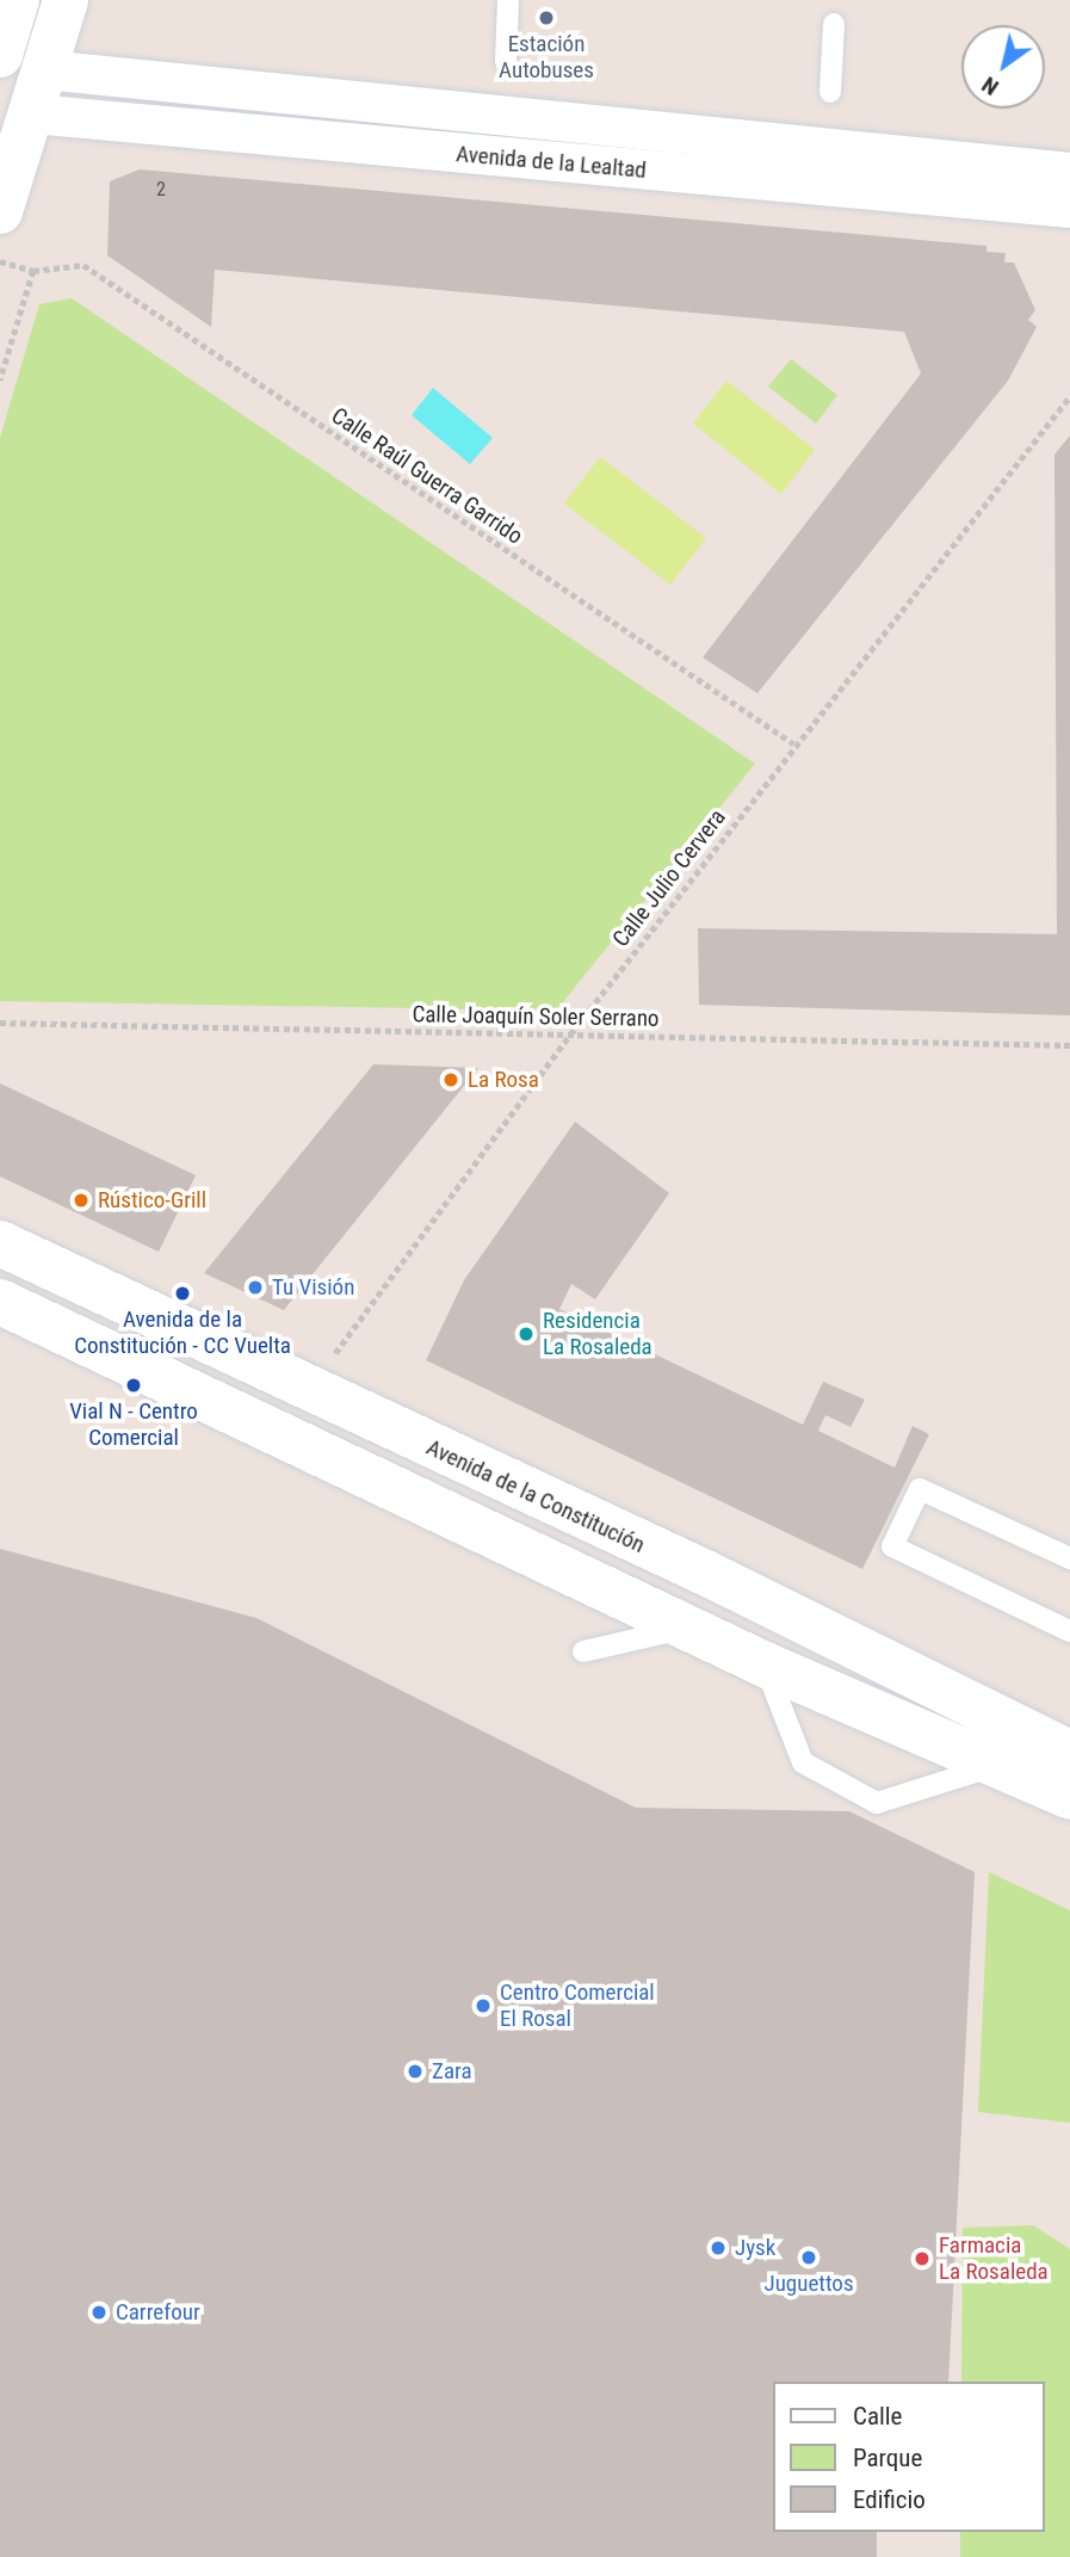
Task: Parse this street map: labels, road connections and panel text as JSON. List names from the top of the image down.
{
  "streets": {
    "street": ["Avenida de la Lealtad", "Avenida de la Constitución"],
    "path": ["Calle Raúl Guerra Garrido", "Calle Julio Cervera", "Calle Joaquín Soler Serrano"]
  },
  "crossings": [
    ["Calle Raúl Guerra Garrido", "Calle Julio Cervera"],
    ["Calle Julio Cervera", "Calle Joaquín Soler Serrano"],
    ["Calle Julio Cervera", "Avenida de la Constitución"]
  ],
  "places": [
    "Estación Autobuses",
    "La Rosa",
    "Rústico-Grill",
    "Tu Visión",
    "Avenida de la Constitución - CC Vuelta",
    "Residencia La Rosaleda",
    "Vial N - Centro Comercial",
    "Centro Comercial El Rosal",
    "Zara",
    "Jysk",
    "Juguettos",
    "Farmacia La Rosaleda",
    "Carrefour"
  ],
  "house_numbers": ["2"],
  "legend": ["Calle", "Parque", "Edificio"],
  "north": "bottom left"
}
